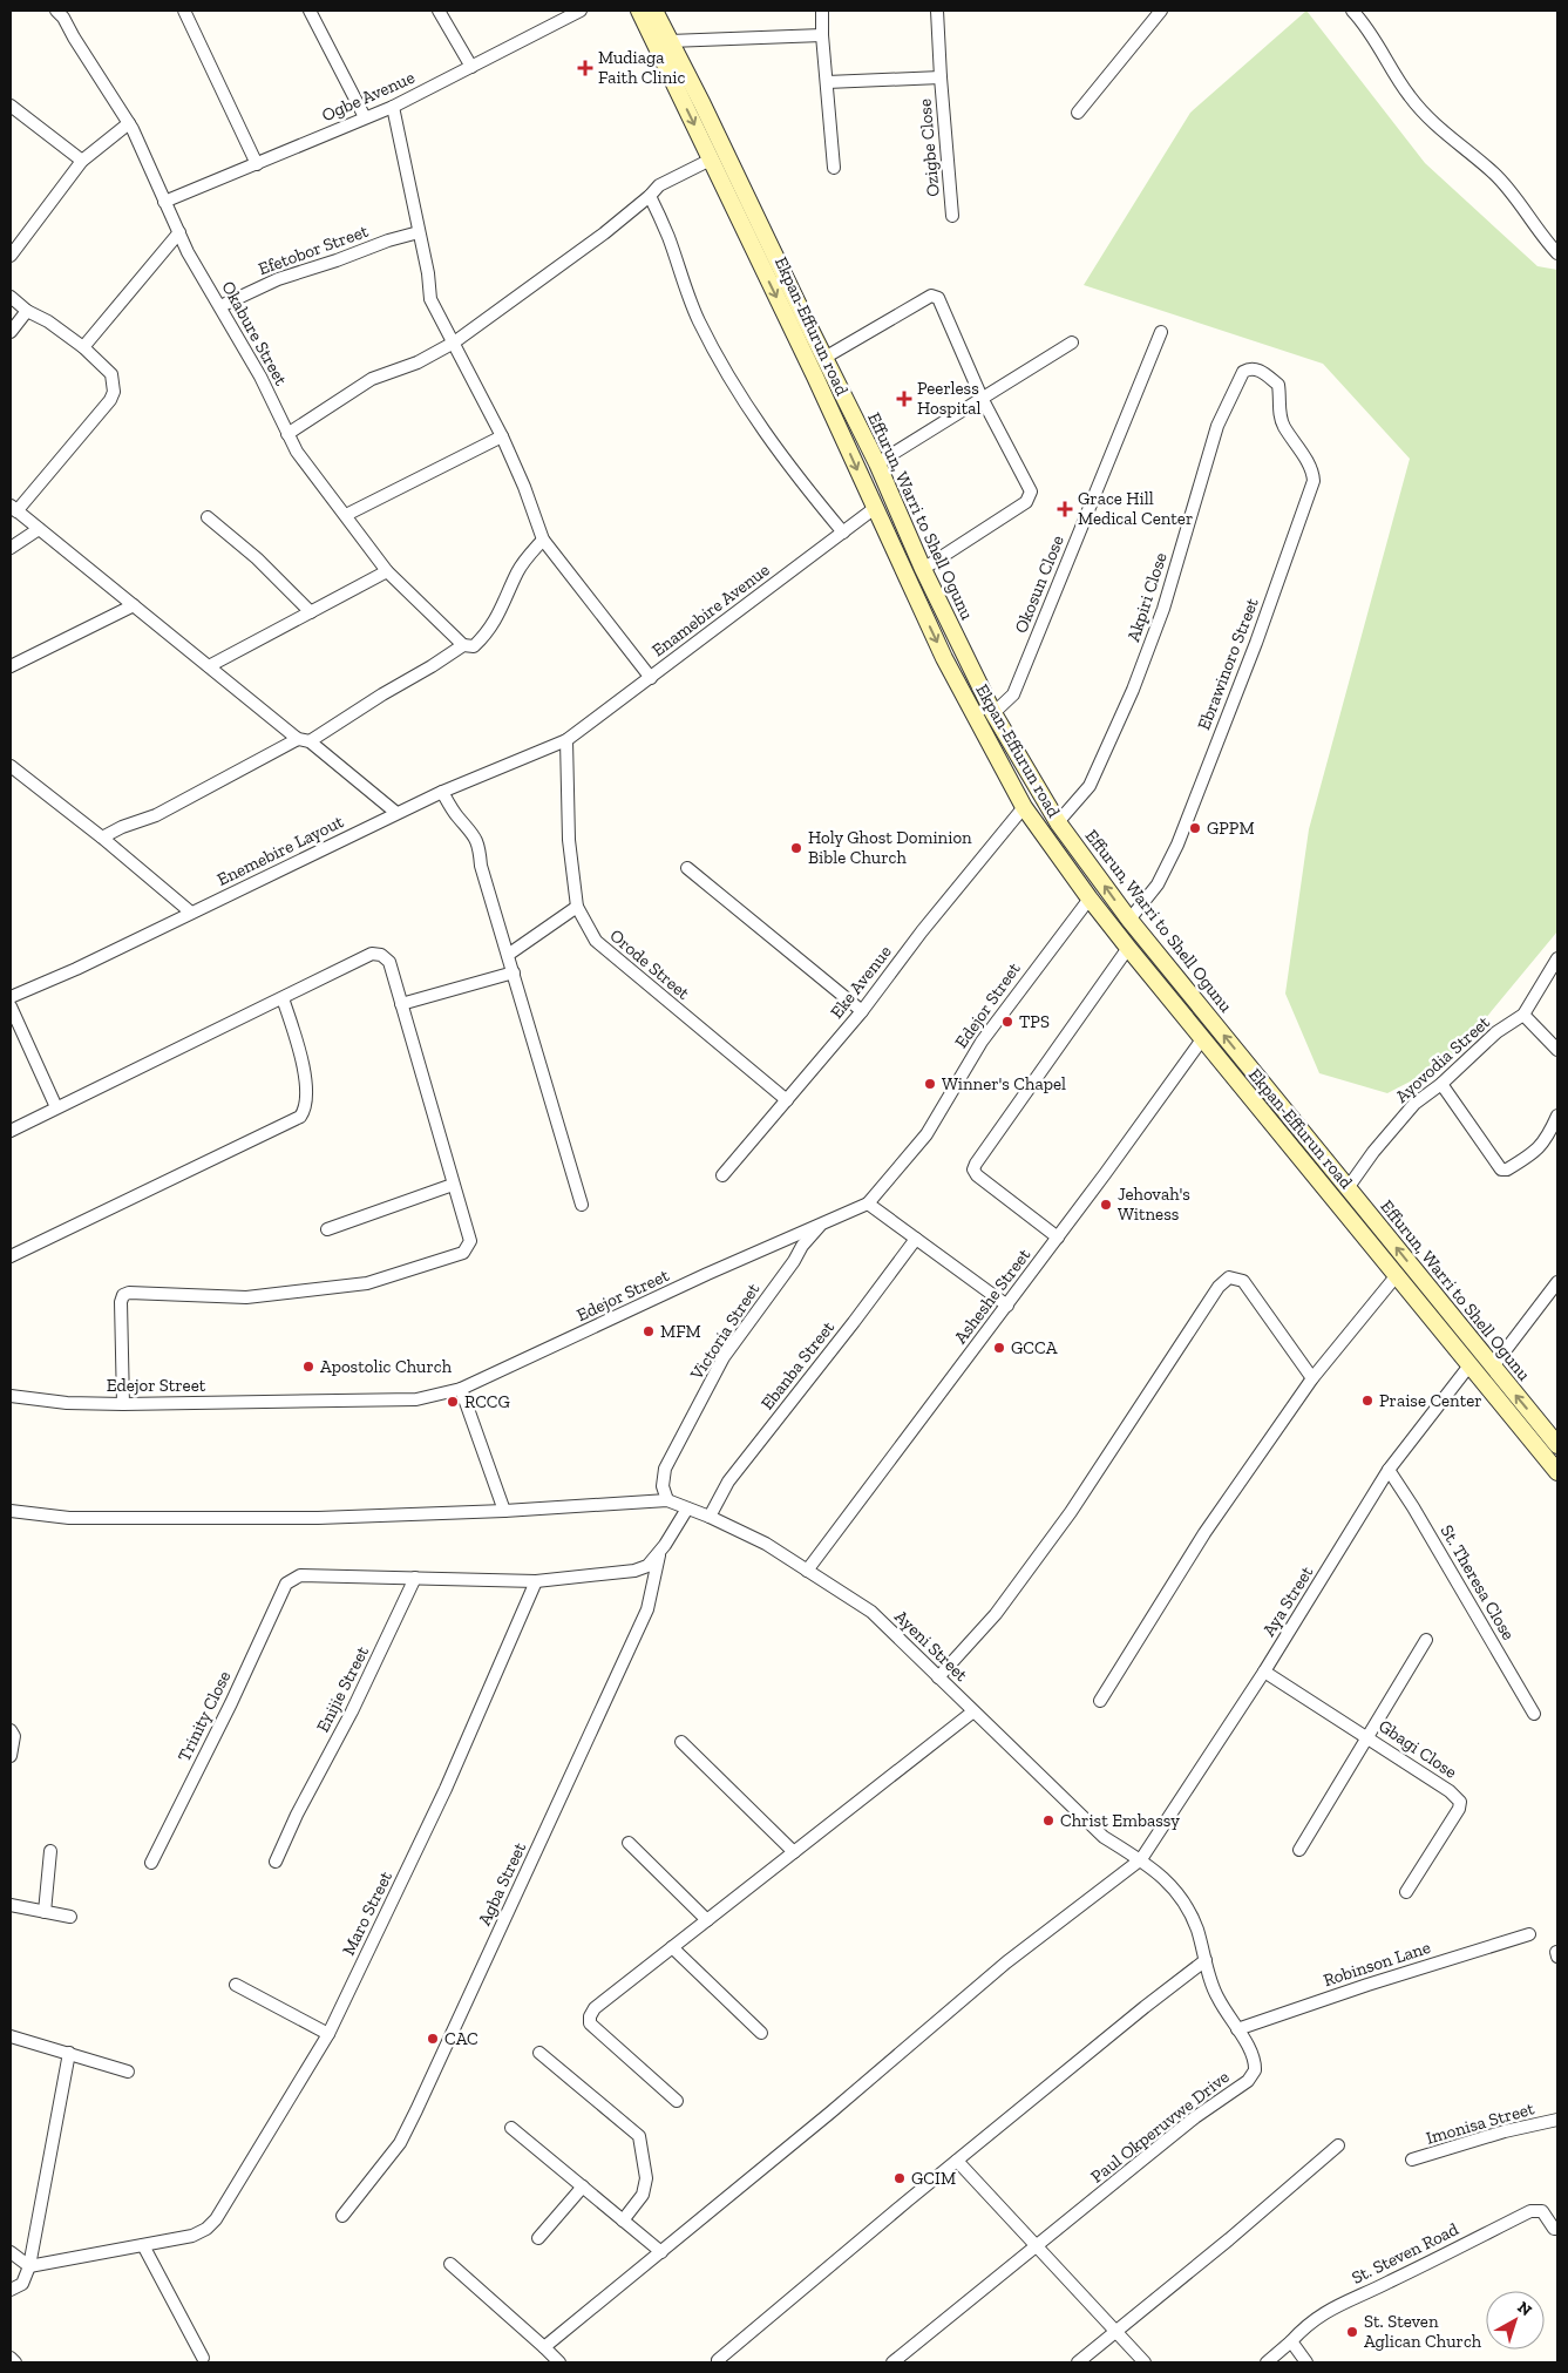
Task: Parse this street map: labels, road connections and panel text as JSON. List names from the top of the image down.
{
  "streets": {
    "main road": ["Ekpan-Effurun road", "Effurun, Warri to Shell Ogunu"],
    "street": [
      "Ogbe Avenue",
      "Ozigbe Close",
      "Efetobor Street",
      "Okabure Street",
      "Okosun Close",
      "Akpiri Close",
      "Enamebire Avenue",
      "Ebrawinoro Street",
      "Enemebire Layout",
      "Orode Street",
      "Eke Avenue",
      "Edejor Street",
      "Ayovodia Street",
      "Asheshe Street",
      "Victoria Street",
      "Ebanba Street",
      "St. Theresa Close",
      "Aya Street",
      "Ayeni Street",
      "Enijie Street",
      "Trinity Close",
      "Gbagi Close",
      "Agba Street",
      "Maro Street",
      "Robinson Lane",
      "Imonisa Street",
      "Paul Okperuvwe Drive",
      "St. Steven Road"
    ]
  },
  "crossings": [
    ["Ogbe Avenue", "Okabure Street"],
    ["Efetobor Street", "Okabure Street"],
    ["Ekpan-Effurun road", "Enamebire Avenue"],
    ["Ekpan-Effurun road", "Eke Avenue"],
    ["Ekpan-Effurun road", "Edejor Street"],
    ["Ekpan-Effurun road", "Asheshe Street"],
    ["Ekpan-Effurun road", "Aya Street"],
    ["Effurun, Warri to Shell Ogunu", "Okosun Close"],
    ["Effurun, Warri to Shell Ogunu", "Akpiri Close"],
    ["Effurun, Warri to Shell Ogunu", "Ebrawinoro Street"],
    ["Effurun, Warri to Shell Ogunu", "Ayovodia Street"],
    ["Akpiri Close", "Ebrawinoro Street"],
    ["Enamebire Avenue", "Enemebire Layout"],
    ["Enamebire Avenue", "Orode Street"],
    ["Enemebire Layout", "Orode Street"],
    ["Orode Street", "Eke Avenue"],
    ["Edejor Street", "Victoria Street"],
    ["Asheshe Street", "Ayeni Street"],
    ["Victoria Street", "Ayeni Street"],
    ["Ebanba Street", "Ayeni Street"],
    ["St. Theresa Close", "Aya Street"],
    ["Aya Street", "Ayeni Street"],
    ["Aya Street", "Gbagi Close"],
    ["Aya Street", "Paul Okperuvwe Drive"],
    ["Ayeni Street", "Paul Okperuvwe Drive"],
    ["Enijie Street", "Trinity Close"],
    ["Robinson Lane", "Paul Okperuvwe Drive"]
  ],
  "one_way": ["Ekpan-Effurun road", "Effurun, Warri to Shell Ogunu"],
  "places": {
    "health": ["Mudiaga Faith Clinic", "Peerless Hospital", "Grace Hill Medical Center"],
    "other": [
      "GPPM",
      "Holy Ghost Dominion Bible Church",
      "TPS",
      "Winner's Chapel",
      "Jehovah's Witness",
      "MFM",
      "GCCA",
      "Apostolic Church",
      "Praise Center",
      "RCCG",
      "Christ Embassy",
      "CAC",
      "GCIM",
      "St. Steven Aglican Church"
    ]
  },
  "north": "top right"
}
